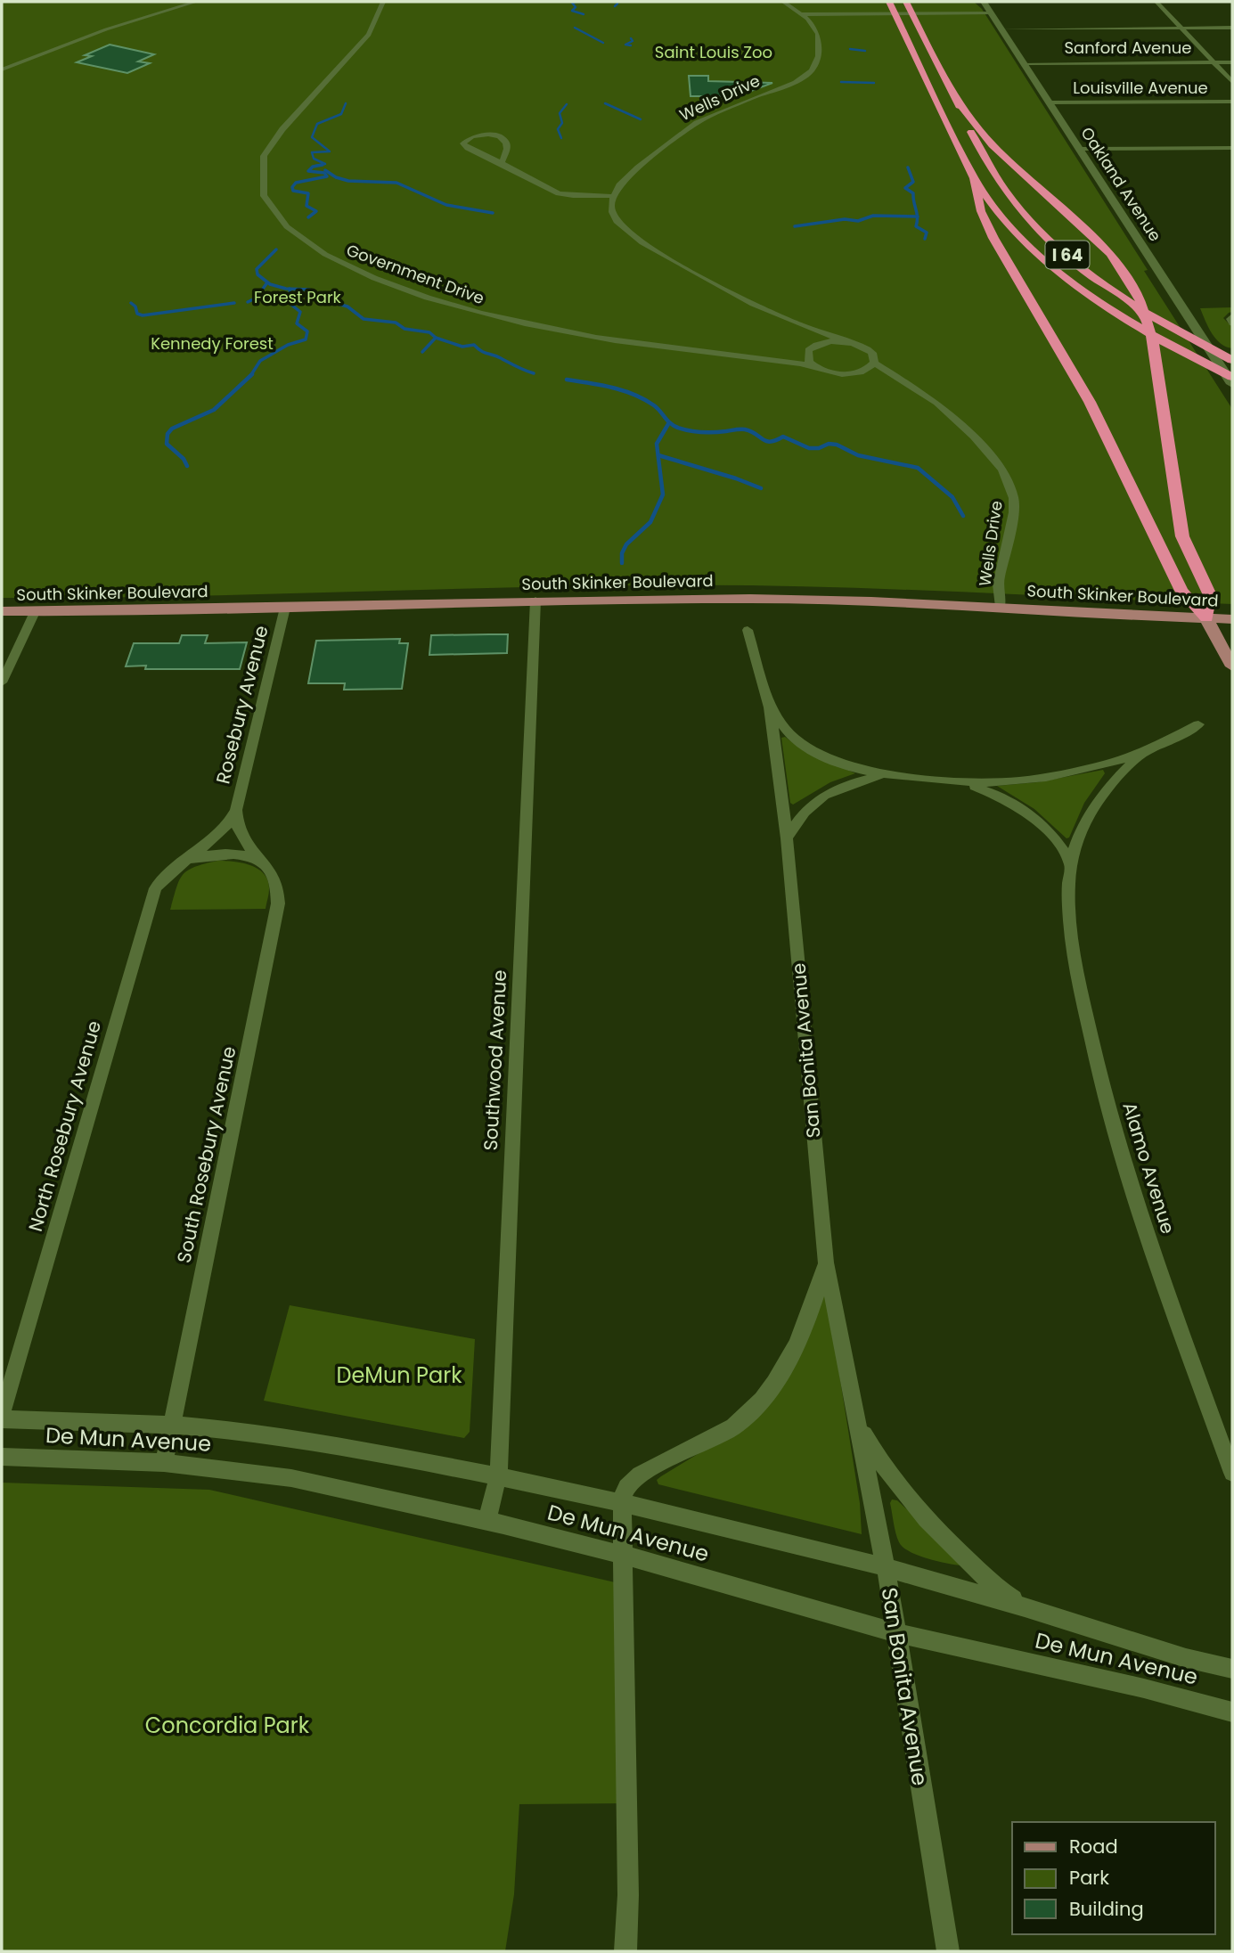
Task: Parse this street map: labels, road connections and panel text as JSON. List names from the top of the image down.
{
  "streets": {
    "highway": ["I 64"],
    "main road": ["South Skinker Boulevard"],
    "street": [
      "Sanford Avenue",
      "Louisville Avenue",
      "Wells Drive",
      "Oakland Avenue",
      "Government Drive",
      "Rosebury Avenue",
      "San Bonita Avenue",
      "Southwood Avenue",
      "North Rosebury Avenue",
      "South Rosebury Avenue",
      "Alamo Avenue",
      "De Mun Avenue"
    ]
  },
  "crossings": [
    ["Sanford Avenue", "Oakland Avenue"],
    ["Louisville Avenue", "Oakland Avenue"],
    ["Wells Drive", "Government Drive"],
    ["Wells Drive", "South Skinker Boulevard"],
    ["South Skinker Boulevard", "Rosebury Avenue"],
    ["South Skinker Boulevard", "Southwood Avenue"],
    ["Rosebury Avenue", "North Rosebury Avenue"],
    ["Rosebury Avenue", "South Rosebury Avenue"],
    ["San Bonita Avenue", "De Mun Avenue"],
    ["Southwood Avenue", "De Mun Avenue"],
    ["North Rosebury Avenue", "South Rosebury Avenue"],
    ["South Rosebury Avenue", "De Mun Avenue"]
  ],
  "parks": [
    "Saint Louis Zoo",
    "Forest Park",
    "Kennedy Forest",
    "DeMun Park",
    "Concordia Park"
  ],
  "legend": ["Road", "Park", "Building"]
}
